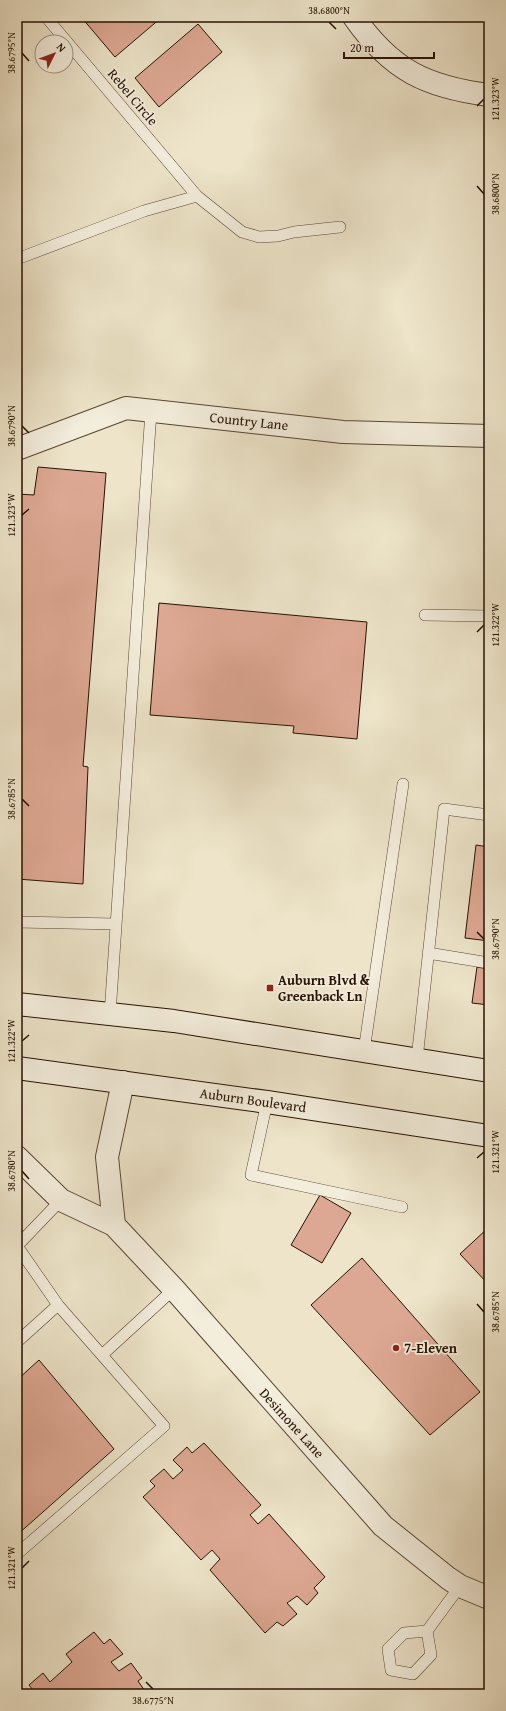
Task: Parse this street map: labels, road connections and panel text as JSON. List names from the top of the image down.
{
  "streets": {
    "street": ["Country Lane", "Auburn Boulevard", "Desimone Lane"],
    "lane": ["Rebel Circle"]
  },
  "places": {
    "transit": ["Auburn Blvd & Greenback Ln"],
    "other": ["7-Eleven"]
  },
  "scale_bar": "20 m",
  "north": "top right",
  "coordinates": [
    "38.6800°N",
    "38.6795°N",
    "121.323°W",
    "38.6790°N",
    "121.322°W",
    "38.6785°N",
    "121.321°W",
    "38.6780°N",
    "38.6775°N"
  ]
}
